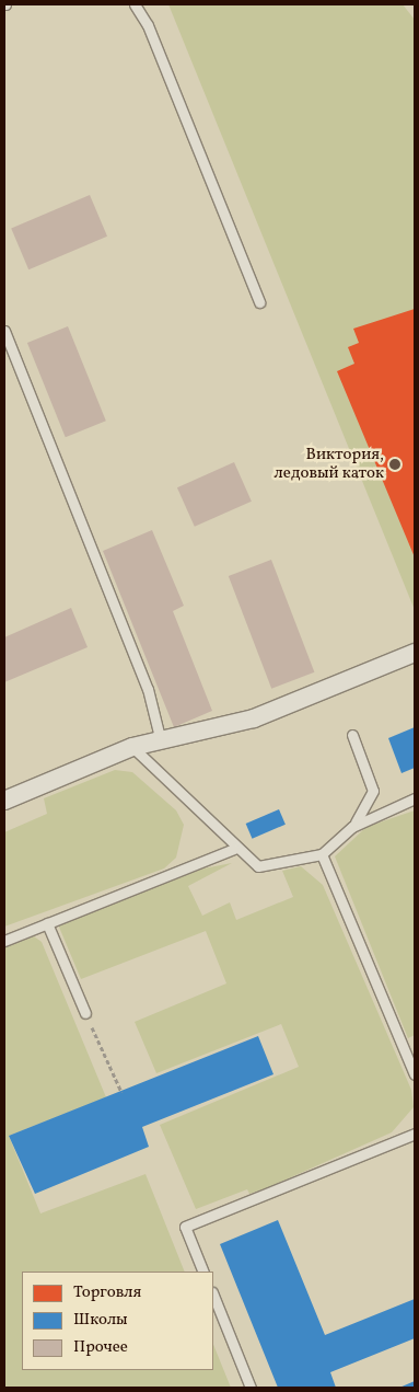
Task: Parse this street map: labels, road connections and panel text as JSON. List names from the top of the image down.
{
  "places": ["Виктория, ледовый каток"],
  "legend": ["Торговля", "Школы", "Прочее"]
}
